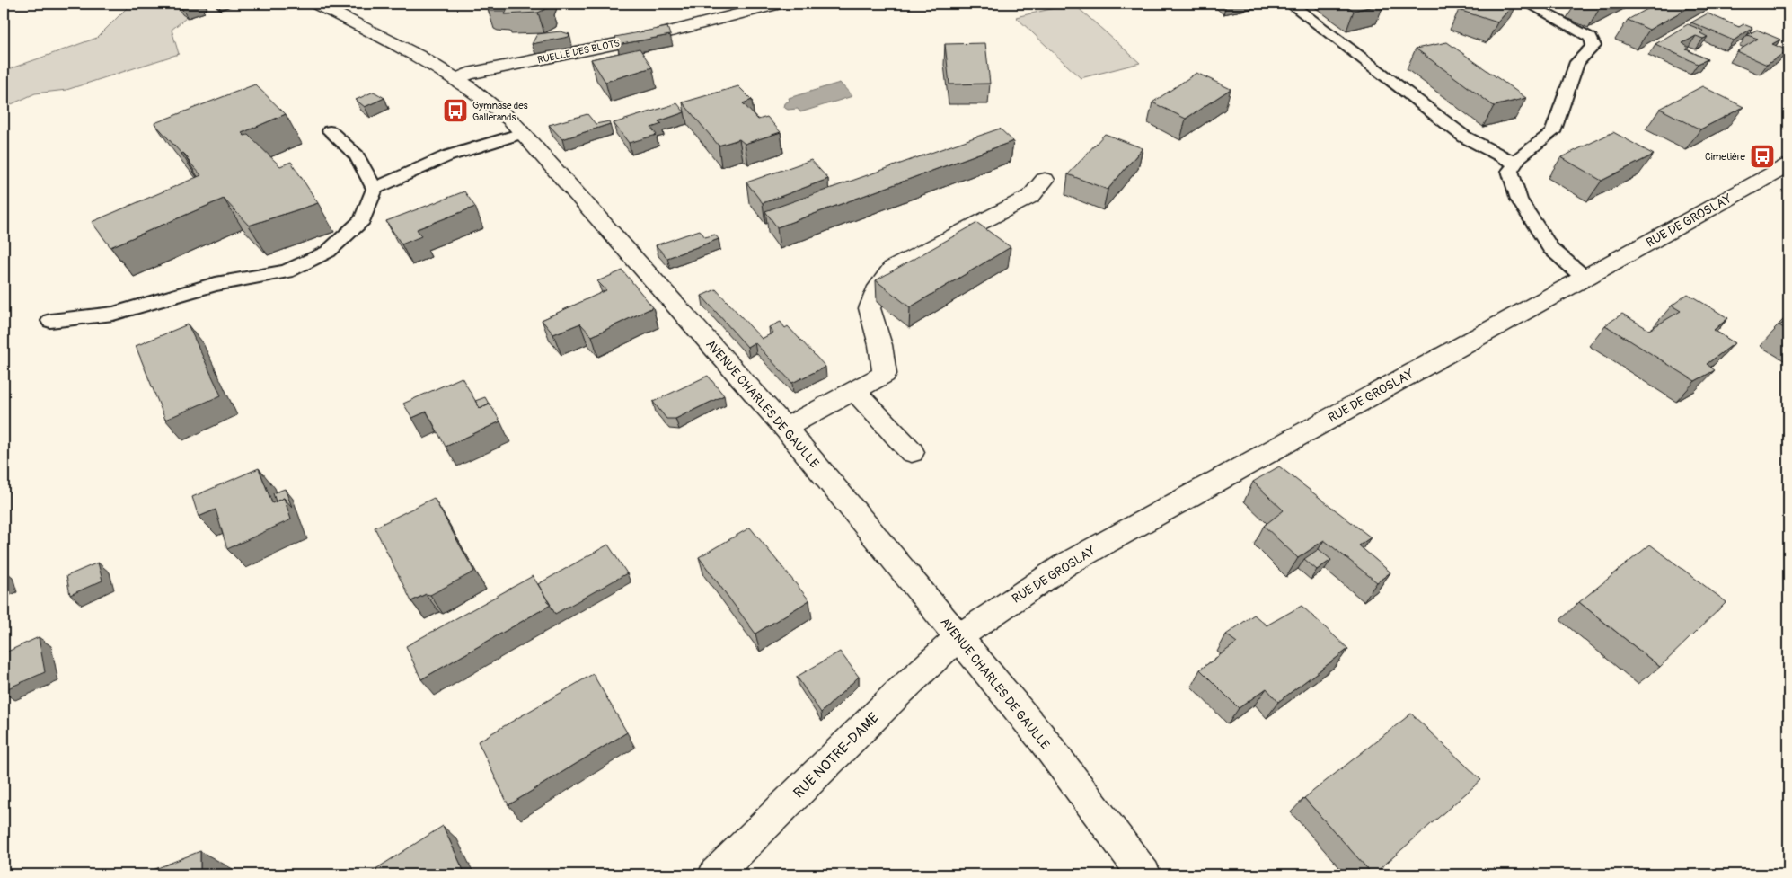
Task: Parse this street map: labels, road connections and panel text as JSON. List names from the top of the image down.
{
  "streets": {
    "street": [
      "RUELLE DES BLOTS",
      "RUE DE GROSLAY",
      "AVENUE CHARLES DE GAULLE",
      "RUE NOTRE-DAME"
    ]
  },
  "crossings": [
    ["RUELLE DES BLOTS", "AVENUE CHARLES DE GAULLE"],
    ["RUE DE GROSLAY", "AVENUE CHARLES DE GAULLE"],
    ["RUE DE GROSLAY", "RUE NOTRE-DAME"],
    ["AVENUE CHARLES DE GAULLE", "RUE NOTRE-DAME"]
  ],
  "places": {
    "bus stop": ["Gymnase des Gallerands", "Cimetière"]
  }
}
